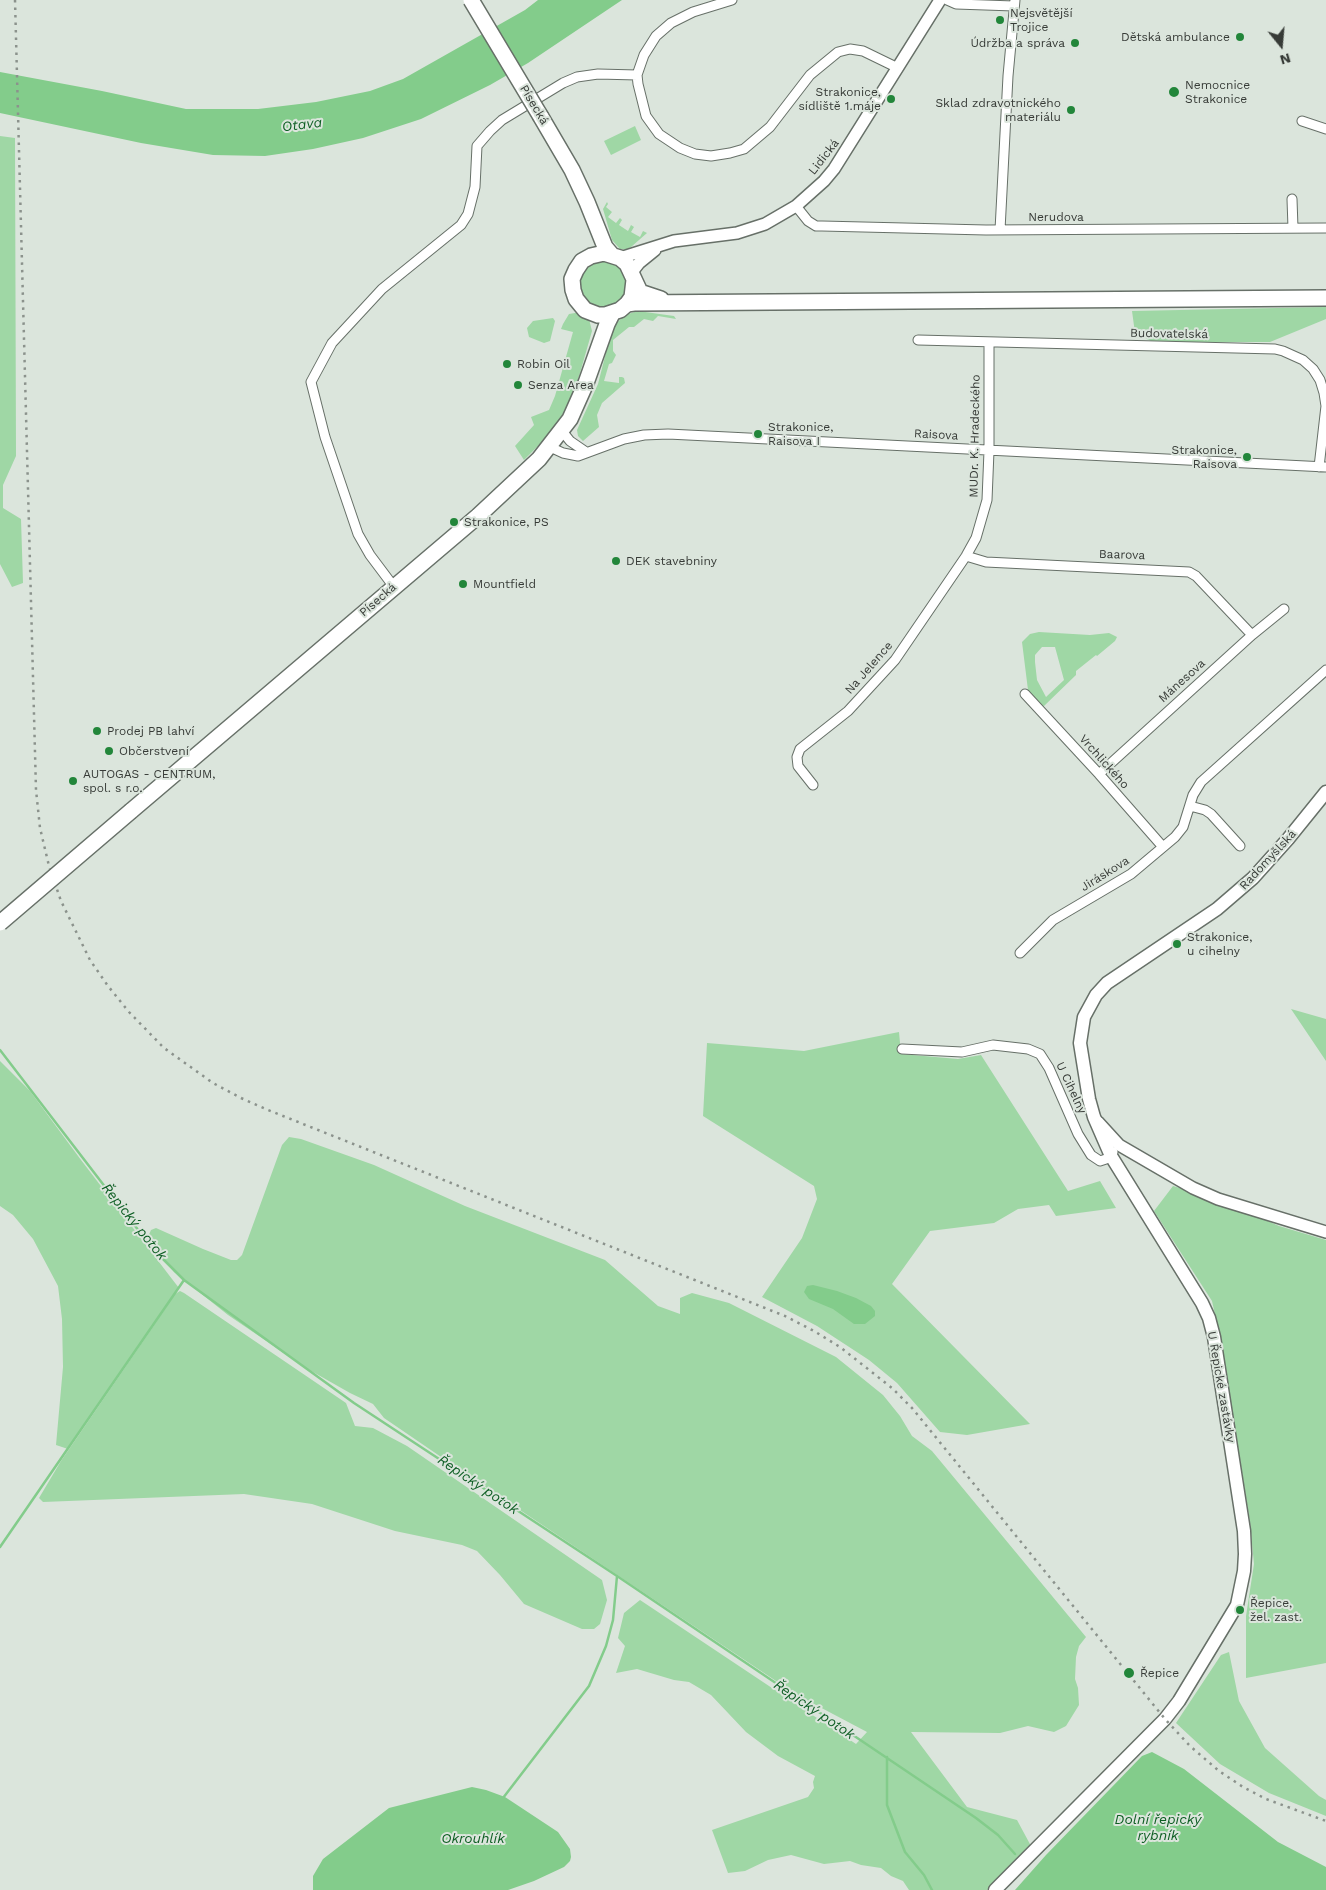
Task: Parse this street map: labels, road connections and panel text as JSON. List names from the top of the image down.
{
  "streets": {
    "main road": ["Písecká", "Radomyšlská", "U Řepické zastávky"],
    "street": [
      "Lidická",
      "Nerudova",
      "Budovatelská",
      "Raisova",
      "MUDr. K. Hradeckého",
      "Baarova",
      "Na Jelence",
      "Mánesova",
      "Vrchlického",
      "Jiráskova",
      "U Cihelny"
    ]
  },
  "crossings": [
    ["Písecká", "Lidická"],
    ["Písecká", "Raisova"],
    ["Lidická", "Nerudova"],
    ["Budovatelská", "Raisova"],
    ["Budovatelská", "MUDr. K. Hradeckého"],
    ["Raisova", "MUDr. K. Hradeckého"],
    ["MUDr. K. Hradeckého", "Baarova"],
    ["MUDr. K. Hradeckého", "Na Jelence"],
    ["Baarova", "Na Jelence"],
    ["Baarova", "Mánesova"],
    ["Mánesova", "Vrchlického"],
    ["Vrchlického", "Jiráskova"],
    ["Radomyšlská", "U Cihelny"],
    ["Radomyšlská", "U Řepické zastávky"],
    ["U Cihelny", "U Řepické zastávky"]
  ],
  "water": [
    "Otava",
    "Řepický potok",
    "Dolní řepický rybník",
    "Okrouhlík"
  ],
  "places": [
    "Nejsvětější Trojice",
    "Dětská ambulance",
    "Údržba a správa",
    "Nemocnice Strakonice",
    "Strakonice, sídliště 1.máje",
    "Sklad zdravotnického materiálu",
    "Robin Oil",
    "Senza Area",
    "Strakonice, Raisova I",
    "Strakonice, Raisova",
    "Strakonice, PS",
    "DEK stavebniny",
    "Mountfield",
    "Prodej PB lahví",
    "Občerstvení",
    "AUTOGAS - CENTRUM, spol. s r.o.",
    "Strakonice, u cihelny",
    "Řepice, žel. zast.",
    "Řepice"
  ],
  "north": "bottom"
}
